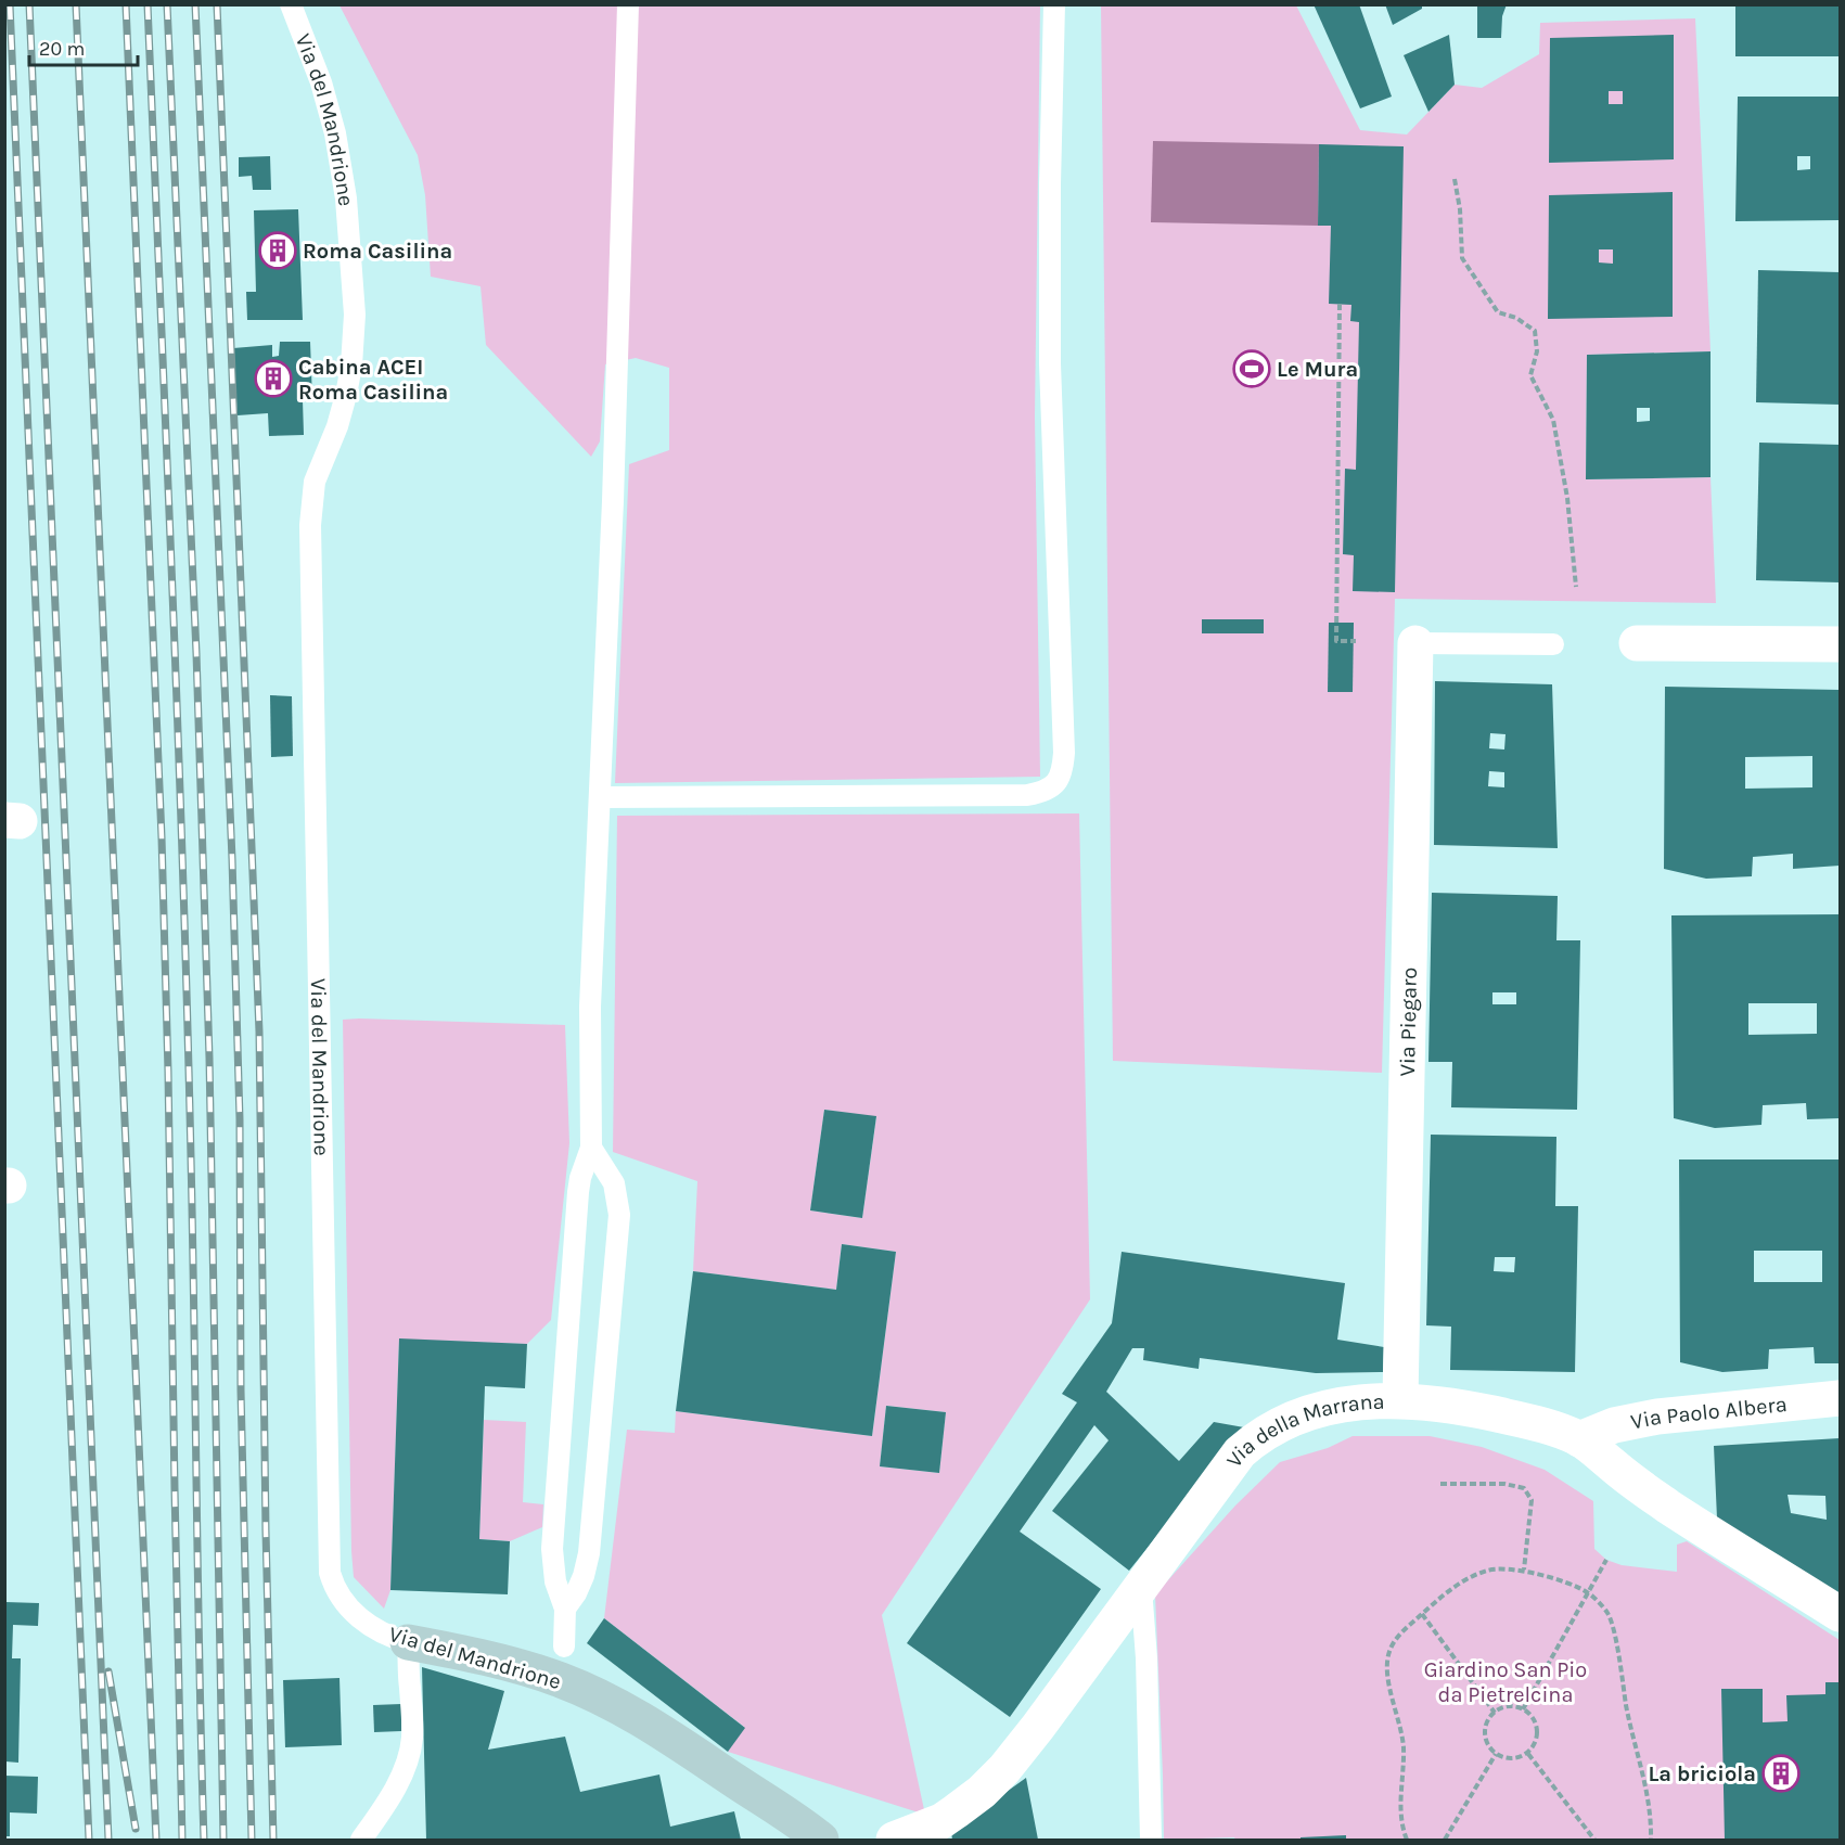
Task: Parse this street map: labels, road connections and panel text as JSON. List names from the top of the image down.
{
  "streets": {
    "street": [
      "Via del Mandrione",
      "Via Piegaro",
      "Via Paolo Albera",
      "Via della Marrana"
    ]
  },
  "crossings": [
    ["Via Piegaro", "Via della Marrana"],
    ["Via Paolo Albera", "Via della Marrana"]
  ],
  "parks": ["Giardino San Pio da Pietrelcina"],
  "places": {
    "building": ["Roma Casilina", "Cabina ACEI Roma Casilina", "La briciola"],
    "sports": ["Le Mura"]
  },
  "scale_bar": "20 m"
}
